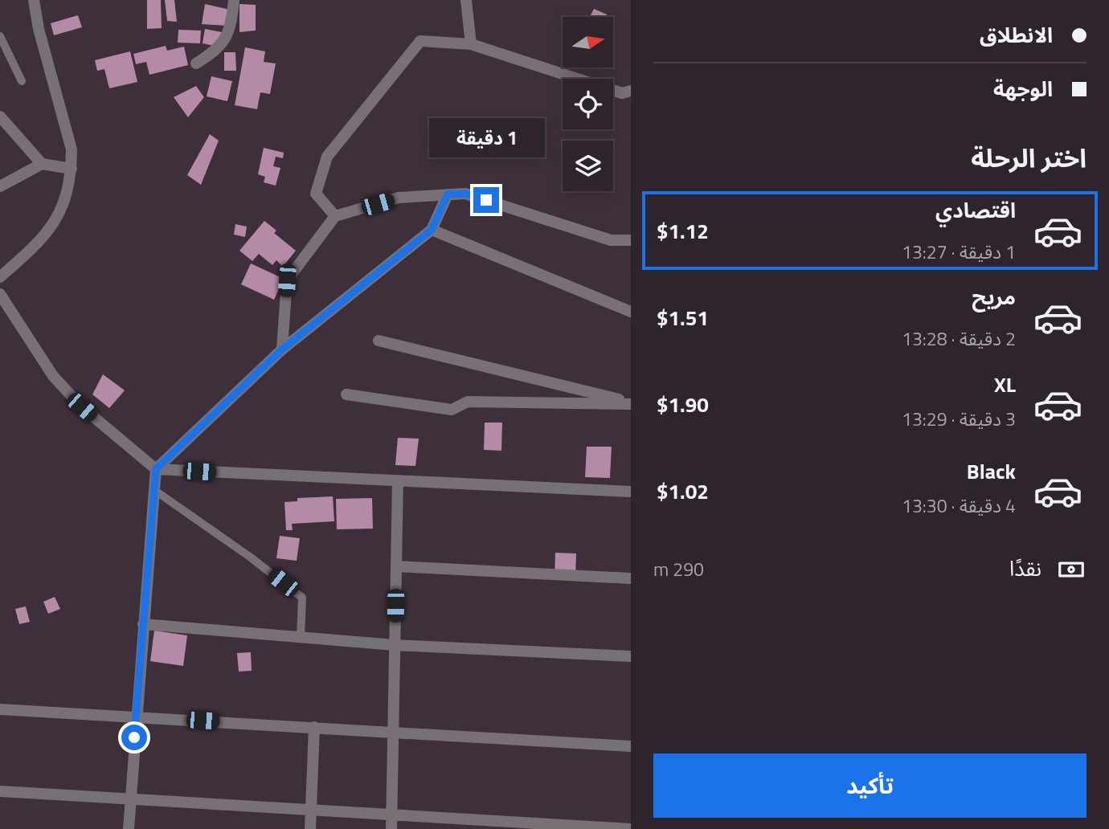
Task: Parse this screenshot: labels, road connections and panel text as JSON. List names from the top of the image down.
{
  "north": "right",
  "page": {
    "banner": ["الانطلاق", "الوجهة"],
    "bubble": "1 دقيقة",
    "heading": "اختر الرحلة",
    "list": [
      {
        "name": "اقتصادي",
        "note": "1 دقيقة · 13:27",
        "value": "$1.12"
      },
      {
        "name": "مريح",
        "note": "2 دقيقة · 13:28",
        "value": "$1.51"
      },
      {
        "name": "XL",
        "note": "3 دقيقة · 13:29",
        "value": "$1.90"
      },
      {
        "name": "Black",
        "note": "4 دقيقة · 13:30",
        "value": "$1.02"
      }
    ],
    "pay": ["نقدًا", "290 m"],
    "buttons": "تأكيد"
  }
}
